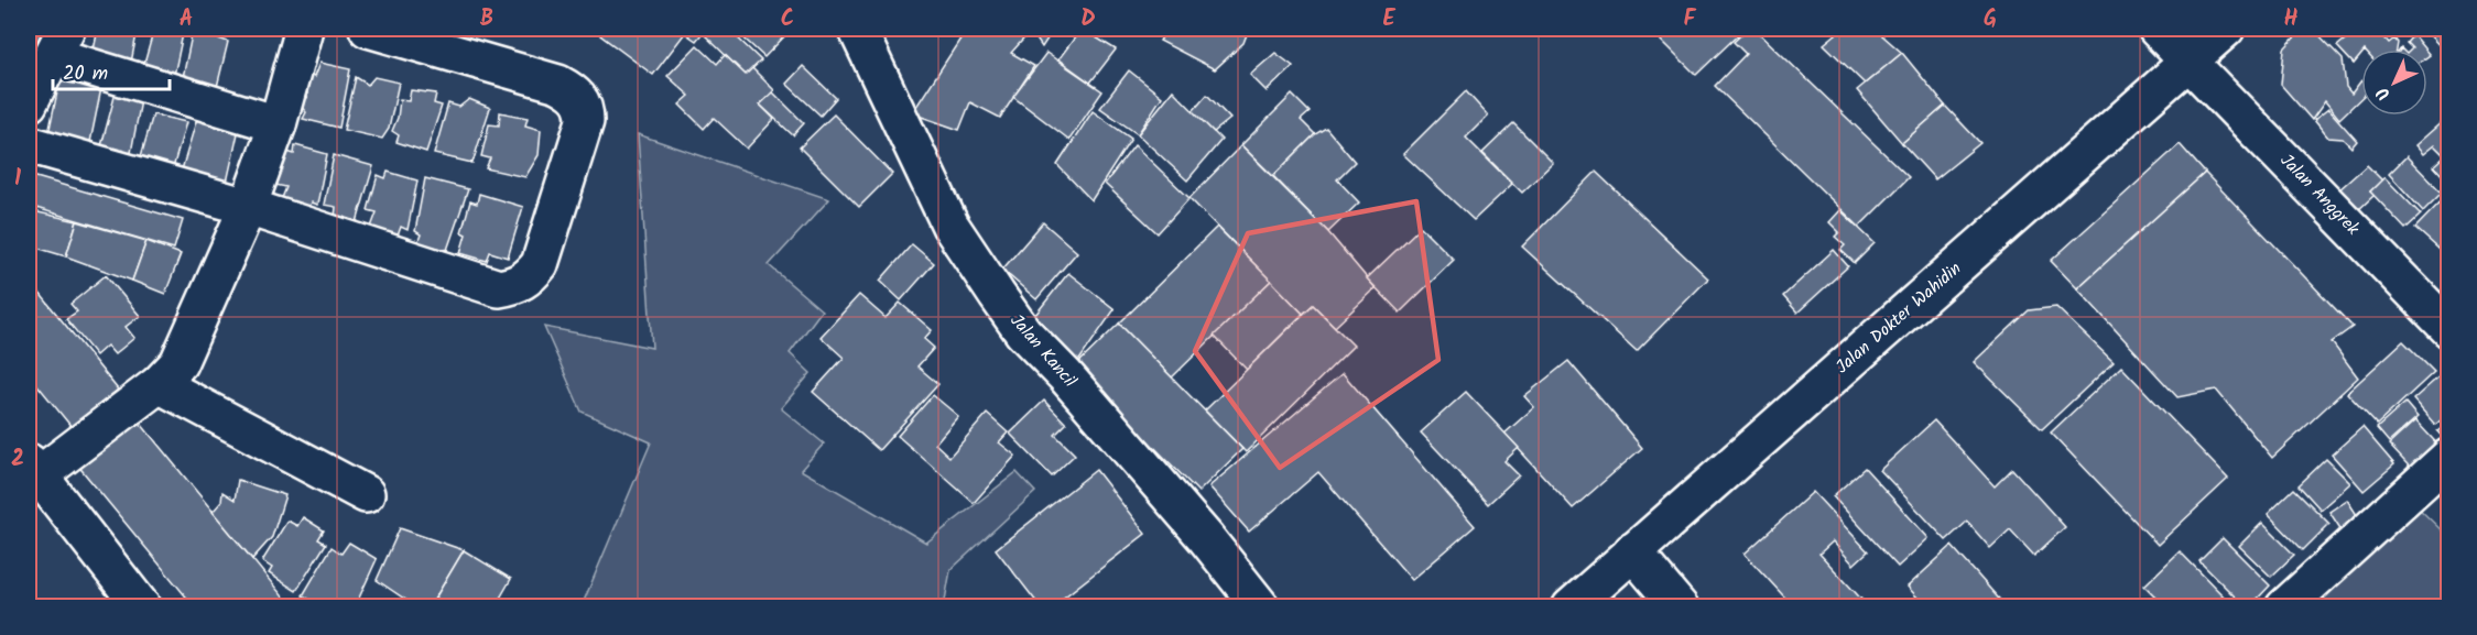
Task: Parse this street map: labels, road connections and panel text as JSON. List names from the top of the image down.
{
  "streets": {
    "street": ["Jalan Anggrek", "Jalan Dokter Wahidin", "Jalan Kancil"]
  },
  "crossings": [
    ["Jalan Anggrek", "Jalan Dokter Wahidin"]
  ],
  "scale_bar": "20 m",
  "north": "bottom left",
  "grid": {
    "columns": [
      "A",
      "B",
      "C",
      "D",
      "E",
      "F",
      "G",
      "H"
    ],
    "rows": ["1", "2"]
  }
}
